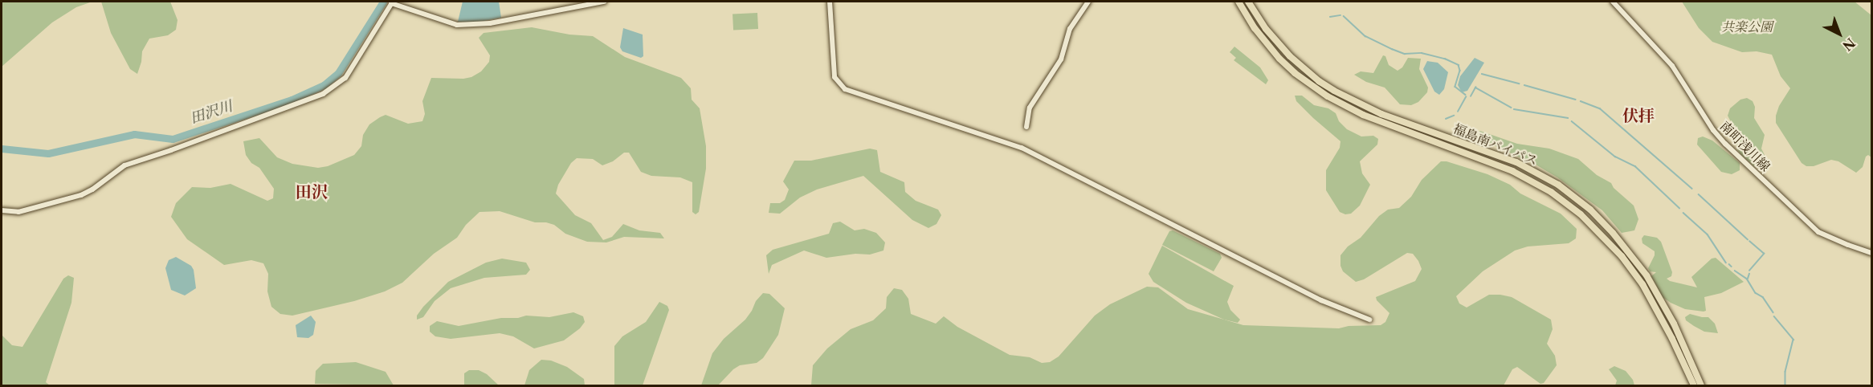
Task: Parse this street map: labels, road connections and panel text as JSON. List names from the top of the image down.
{
  "streets": {
    "highway": ["福島南バイパス"],
    "street": ["南町浅川線"]
  },
  "districts": ["伏拝", "田沢"],
  "water": ["田沢川"],
  "parks": ["共楽公園"],
  "north": "bottom right"
}
